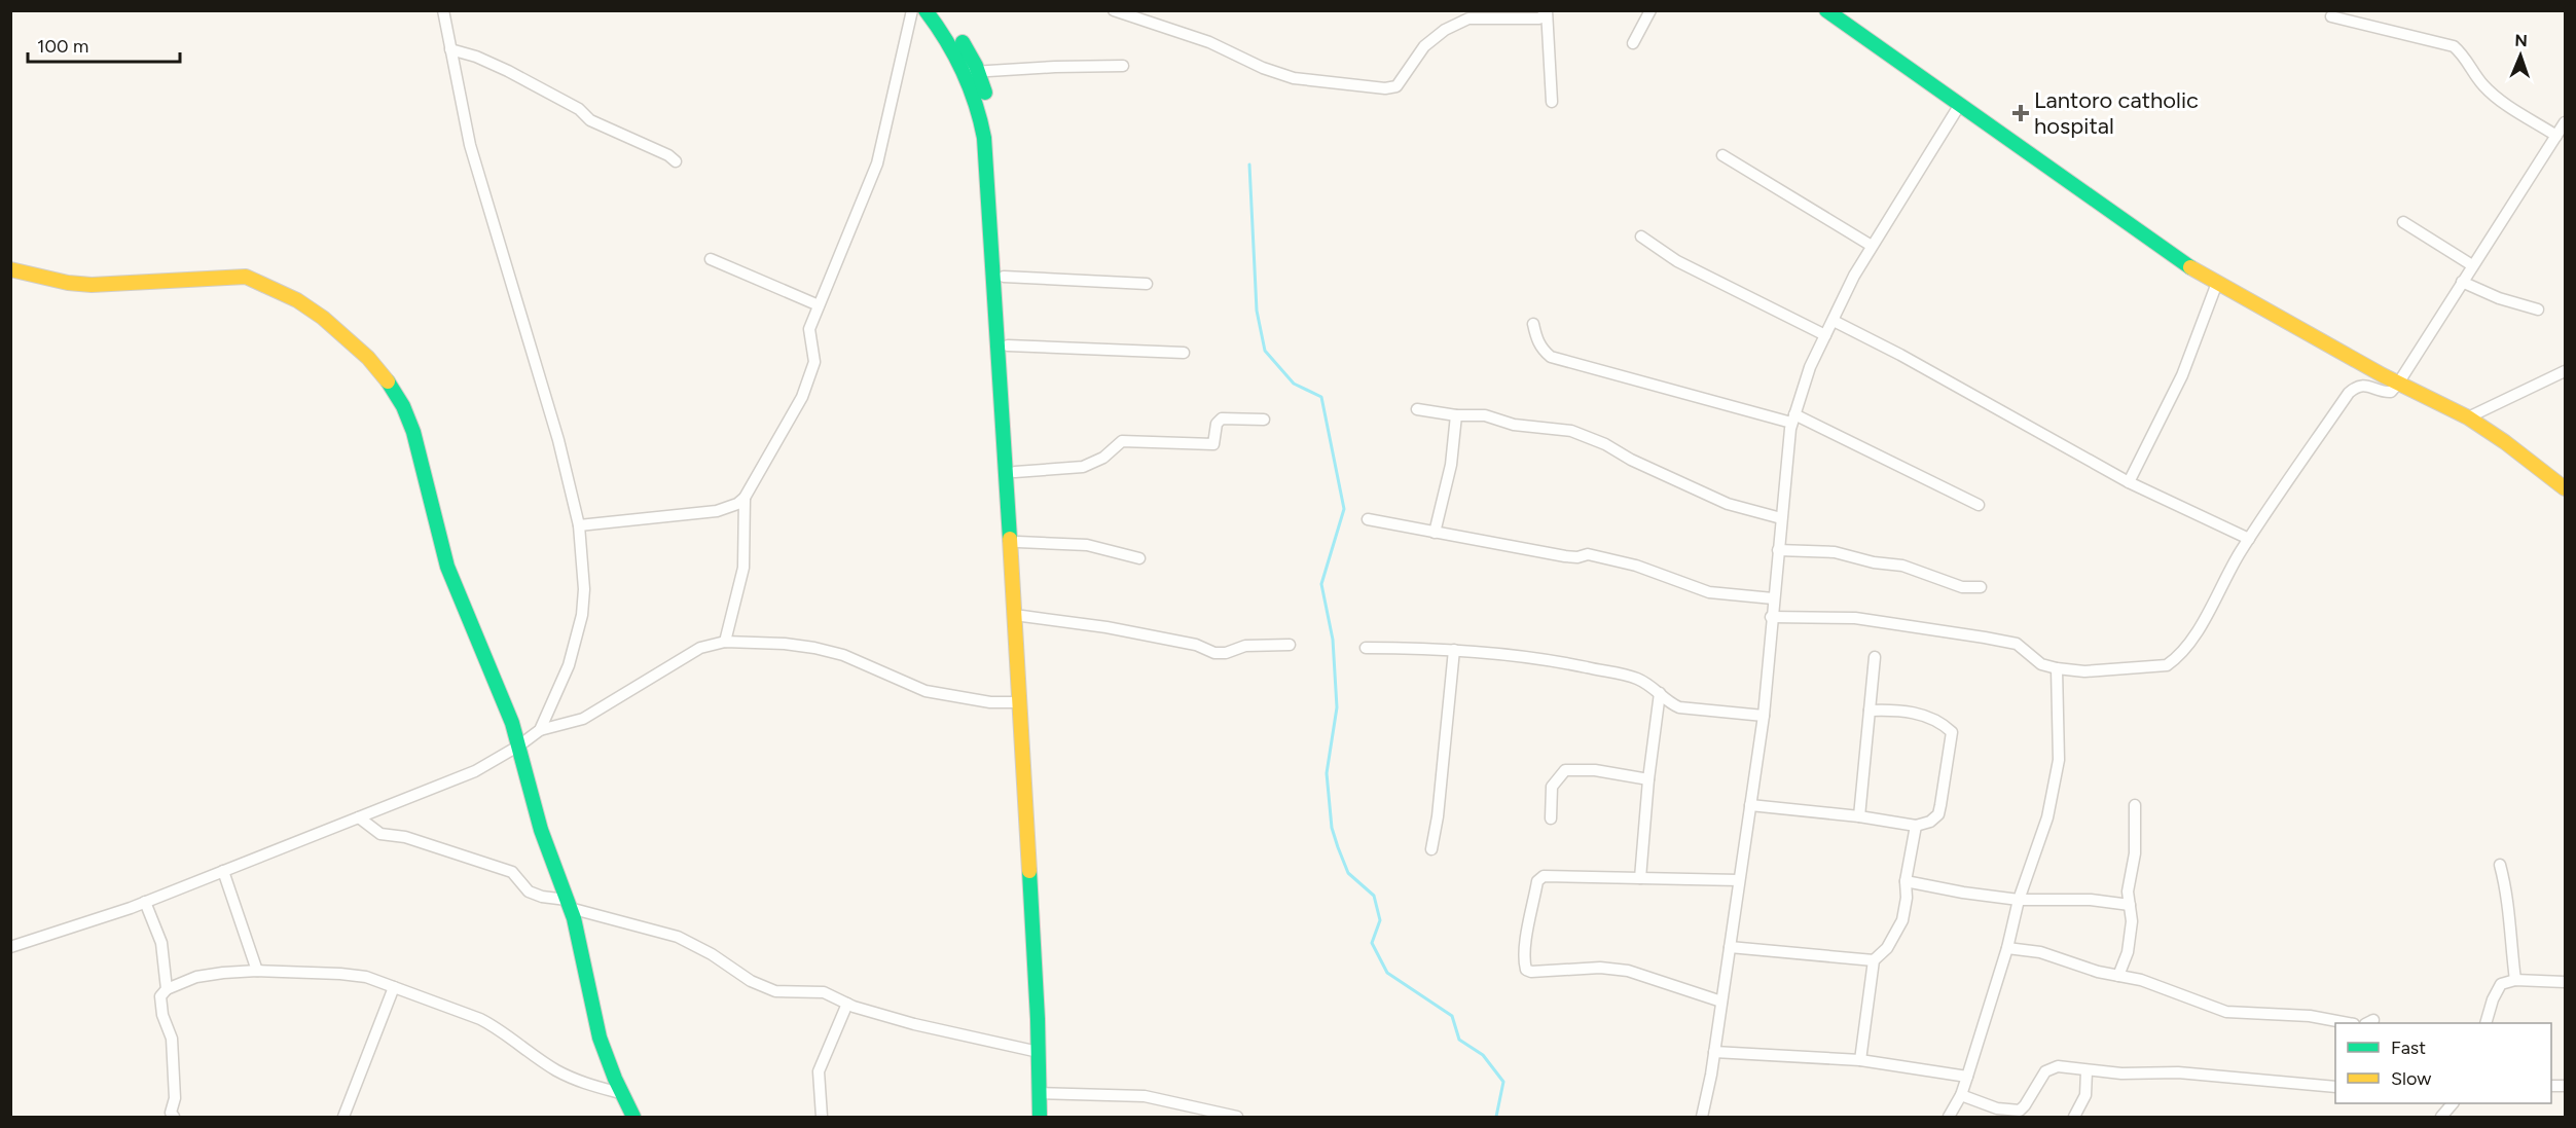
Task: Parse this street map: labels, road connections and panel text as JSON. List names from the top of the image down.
{
  "places": {
    "health": ["Lantoro catholic hospital"]
  },
  "legend": ["Fast", "Slow"],
  "scale_bar": "100 m",
  "north": "top"
}
